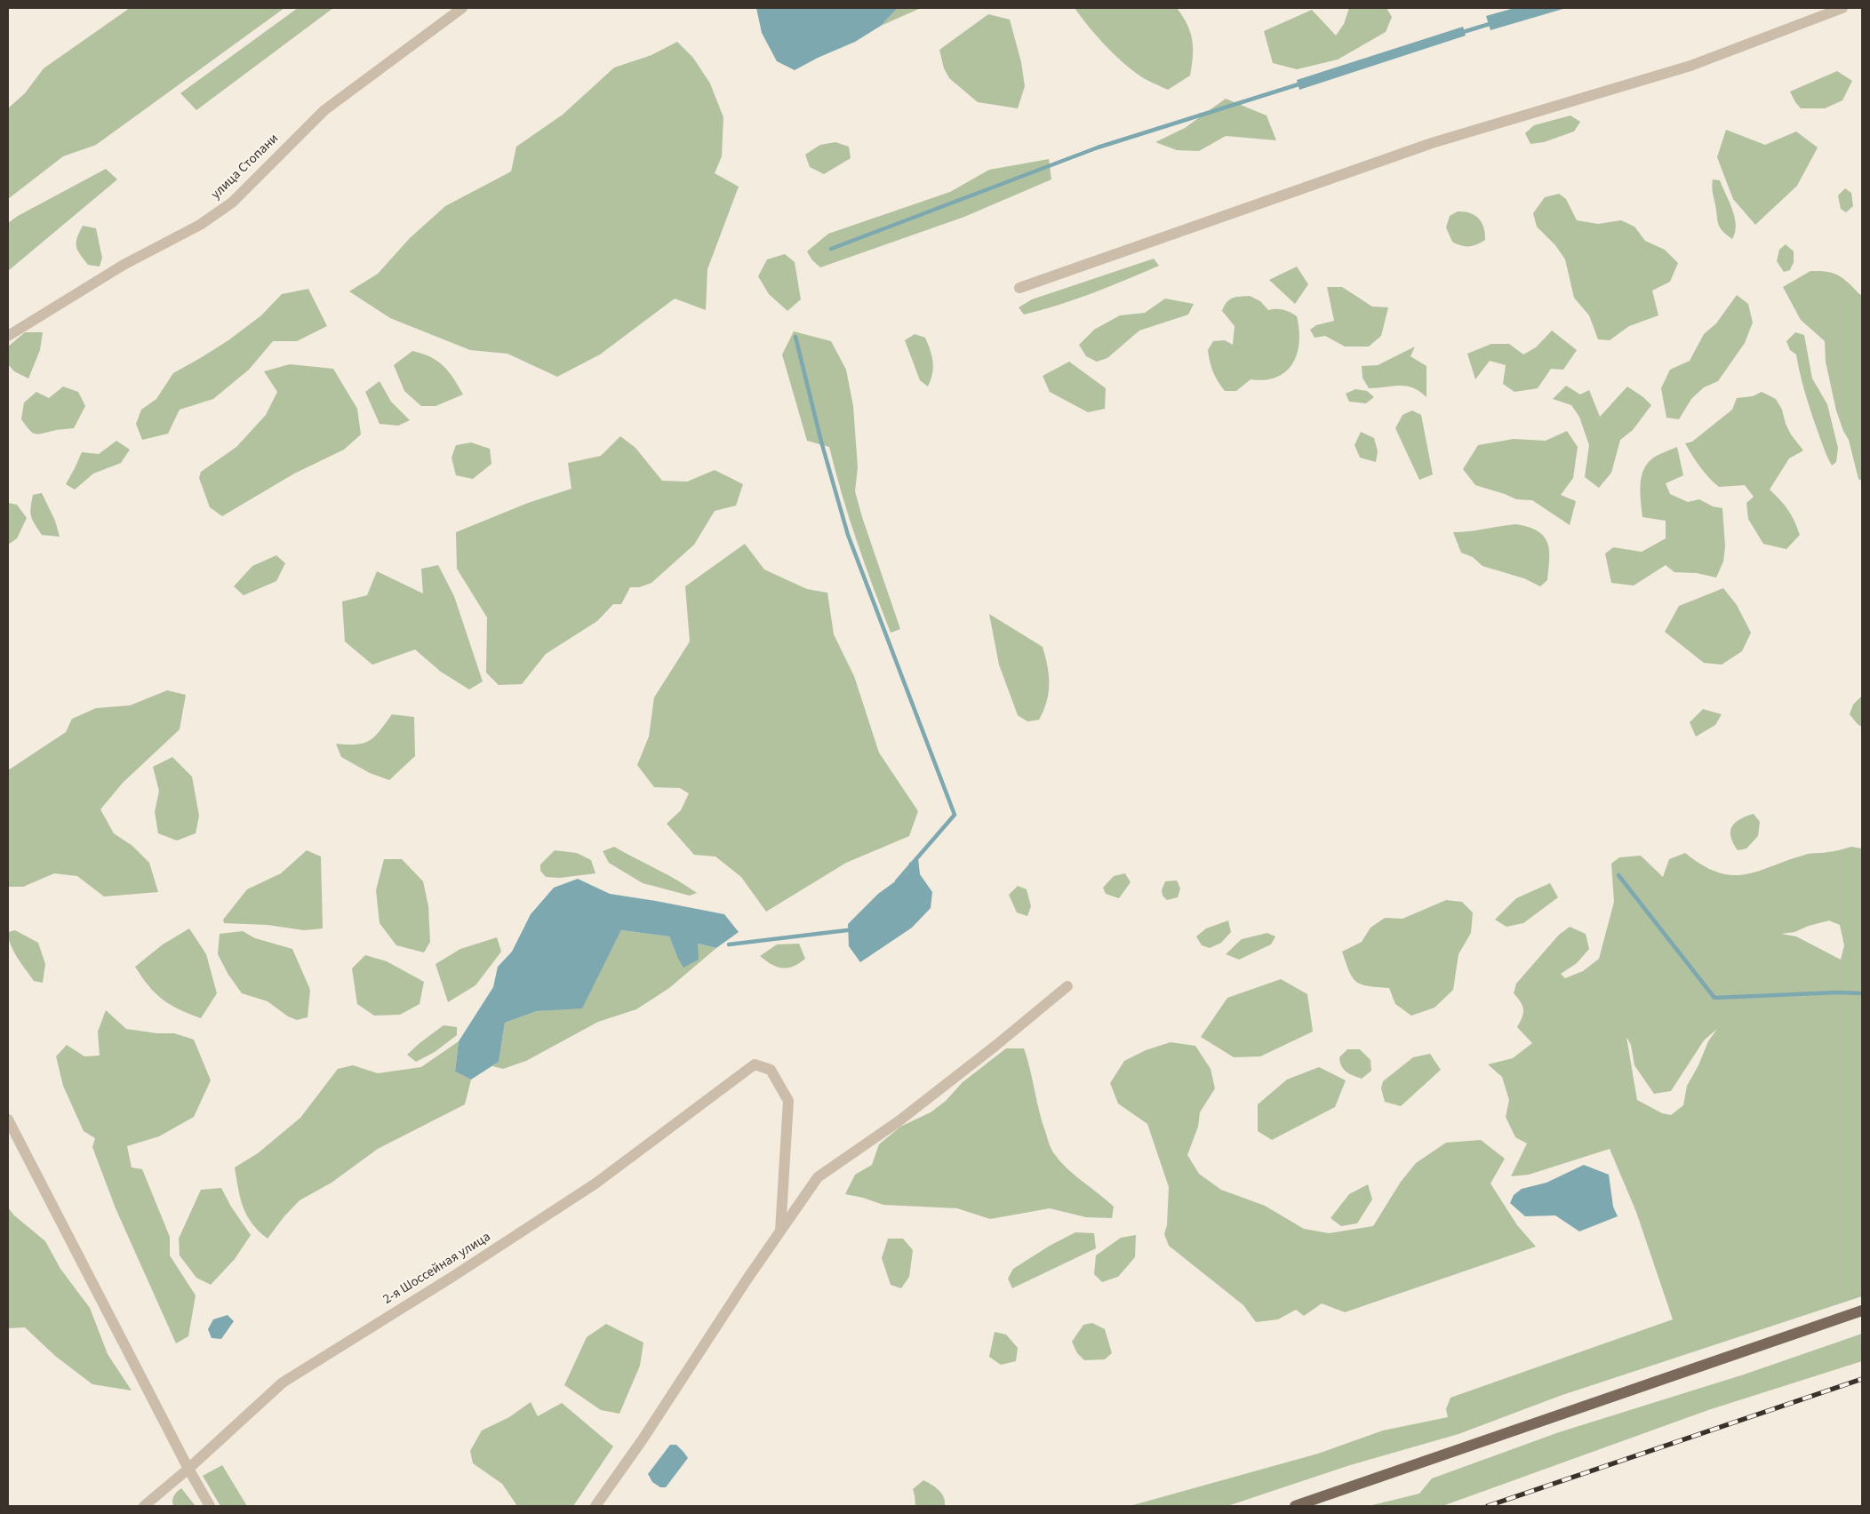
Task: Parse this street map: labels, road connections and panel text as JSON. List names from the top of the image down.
{
  "streets": {
    "street": ["улица Стопани", "2-я Шоссейная улица"]
  }
}
